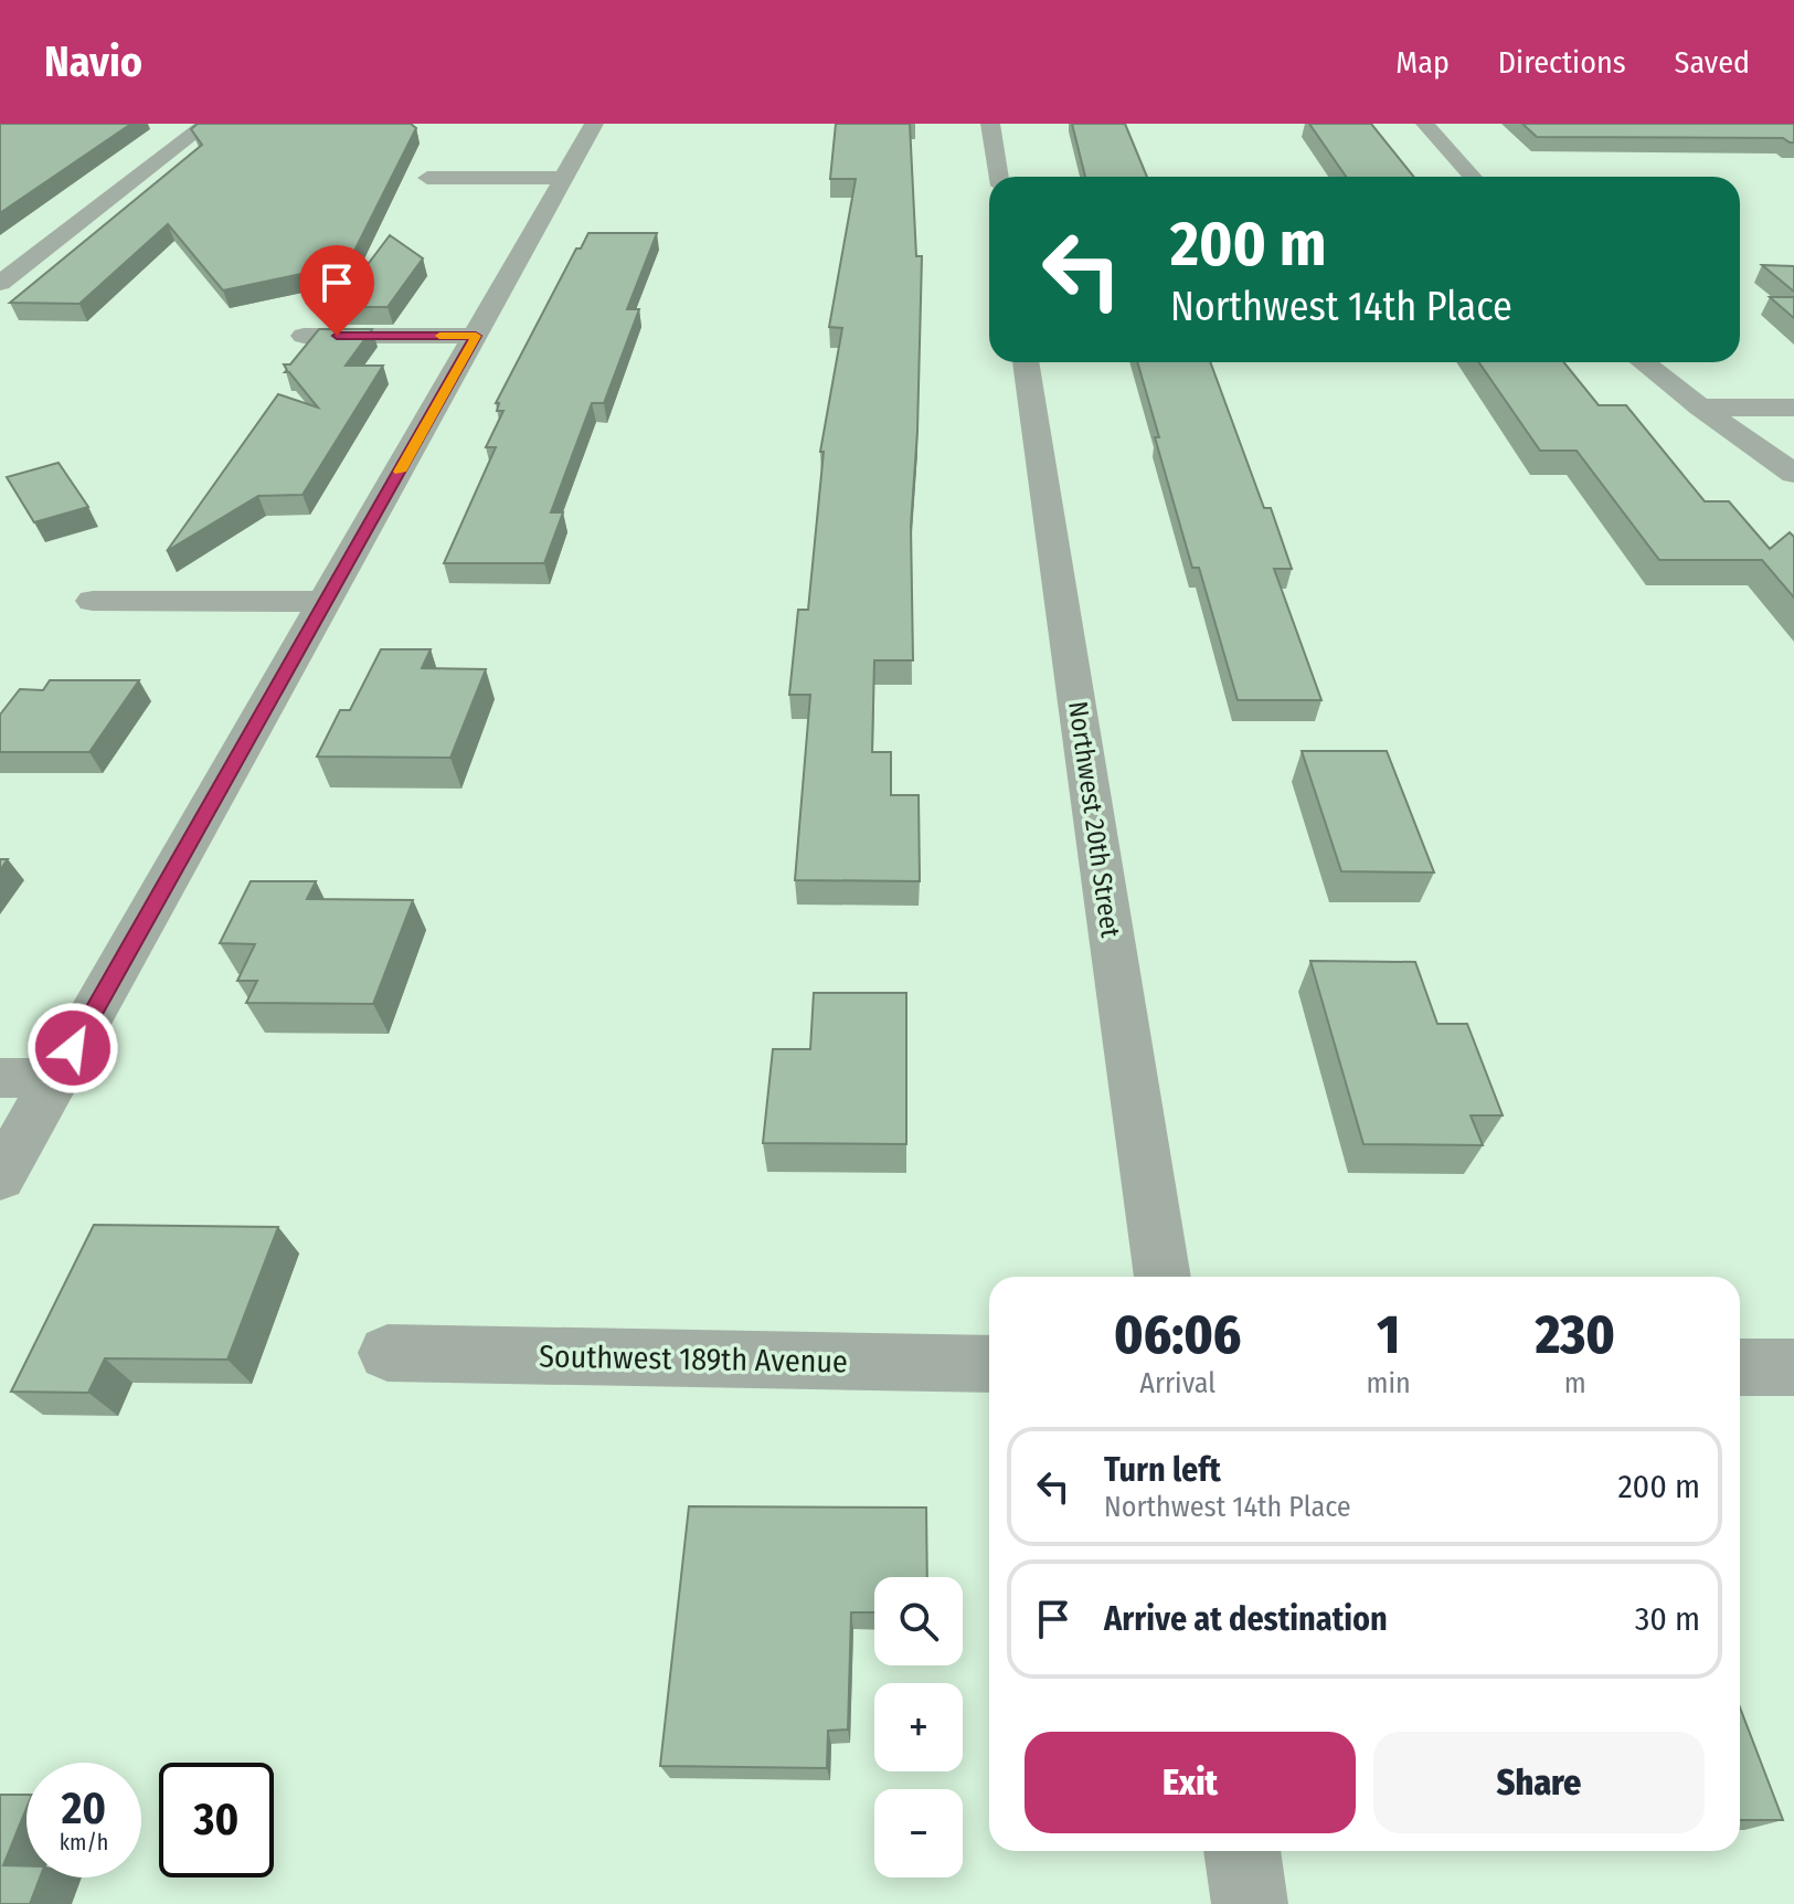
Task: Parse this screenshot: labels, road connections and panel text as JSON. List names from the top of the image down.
{
  "streets": {
    "street": ["Northwest 20th Street", "Southwest 189th Avenue"]
  },
  "page": {
    "header": "Navio",
    "nav": ["Map", "Directions", "Saved"],
    "turn": ["200 m", "Northwest 14th Place"],
    "eta": [
      "06:06",
      "Arrival",
      "1",
      "min",
      "230",
      "m"
    ],
    "list": [
      {
        "name": "Turn left",
        "note": "Northwest 14th Place",
        "value": "200 m"
      },
      {
        "name": "Arrive at destination",
        "value": "30 m"
      }
    ],
    "map_buttons": ["+", "−"],
    "buttons": ["Exit", "Share"],
    "speed": "20 km/h",
    "limit": "30"
  }
}
